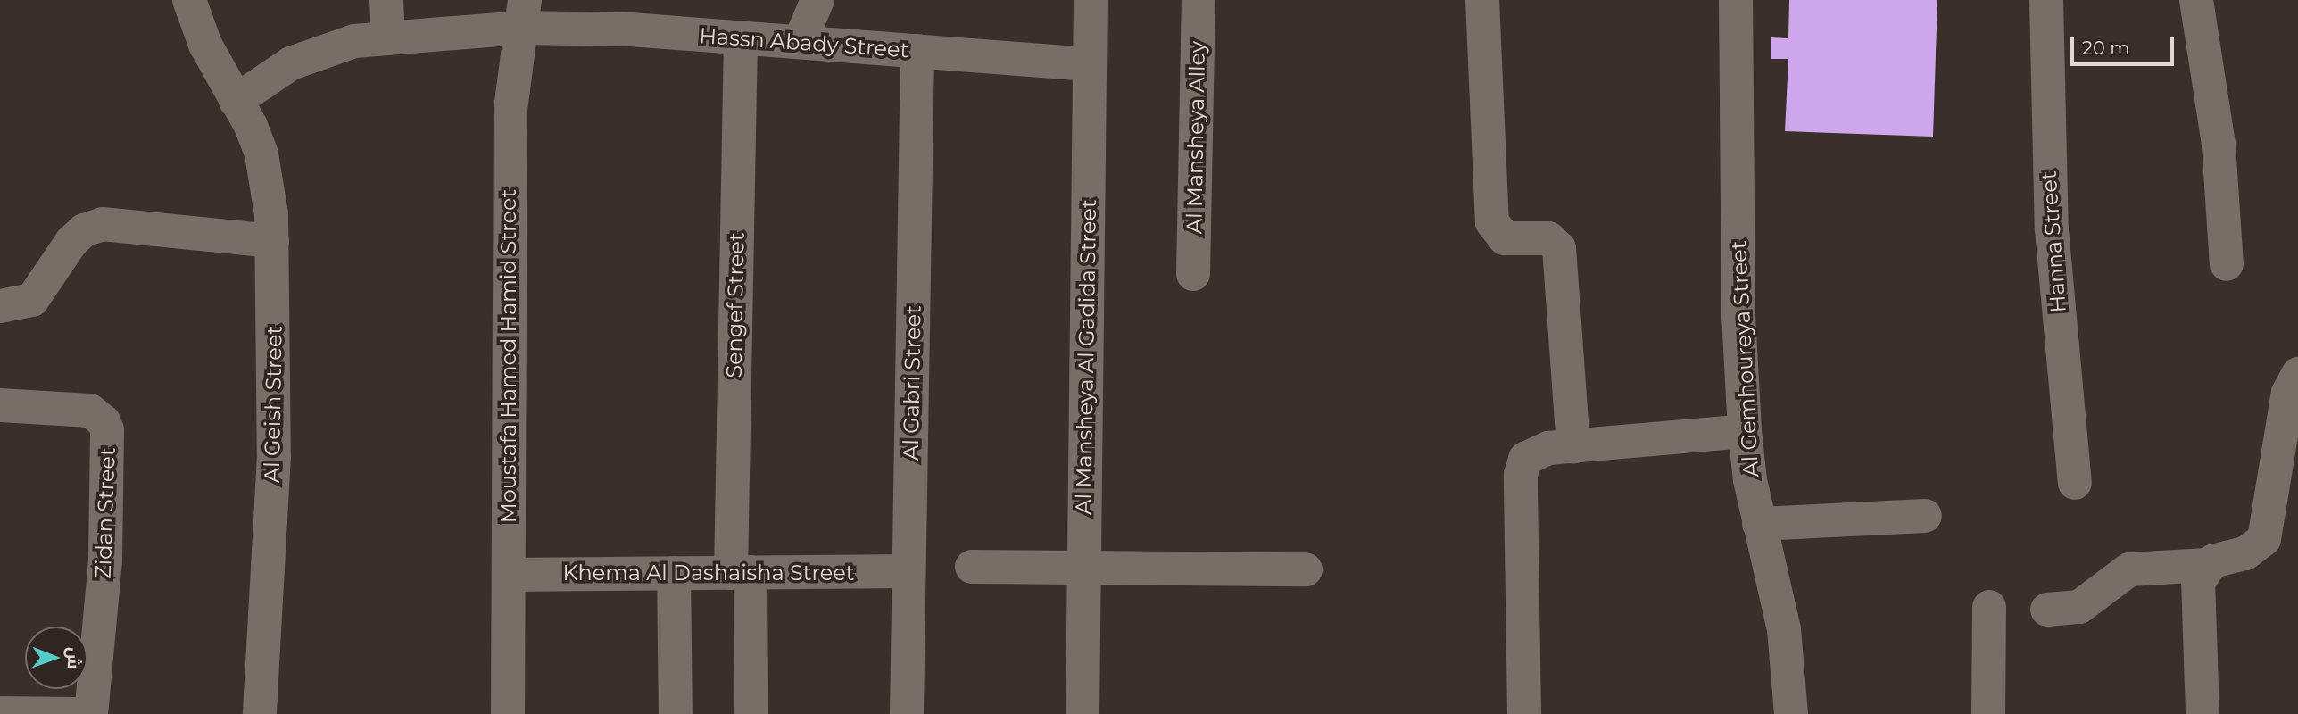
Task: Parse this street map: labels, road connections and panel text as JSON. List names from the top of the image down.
{
  "streets": {
    "street": [
      "Hassn Abady Street",
      "Al Mansheya Alley",
      "Hanna Street",
      "Sengef Street",
      "Moustafa Hamed Hamid Street",
      "Al Mansheya Al Gadida Street",
      "Al Gemhoureya Street",
      "Al Gabri Street",
      "Al Geish Street",
      "Zidan Street",
      "Khema Al Dashaisha Street"
    ]
  },
  "crossings": [
    ["Hassn Abady Street", "Sengef Street"],
    ["Hassn Abady Street", "Moustafa Hamed Hamid Street"],
    ["Hassn Abady Street", "Al Mansheya Al Gadida Street"],
    ["Hassn Abady Street", "Al Gabri Street"],
    ["Hassn Abady Street", "Al Geish Street"],
    ["Sengef Street", "Khema Al Dashaisha Street"],
    ["Moustafa Hamed Hamid Street", "Khema Al Dashaisha Street"],
    ["Al Gabri Street", "Khema Al Dashaisha Street"]
  ],
  "scale_bar": "20 m",
  "north": "right"
}
